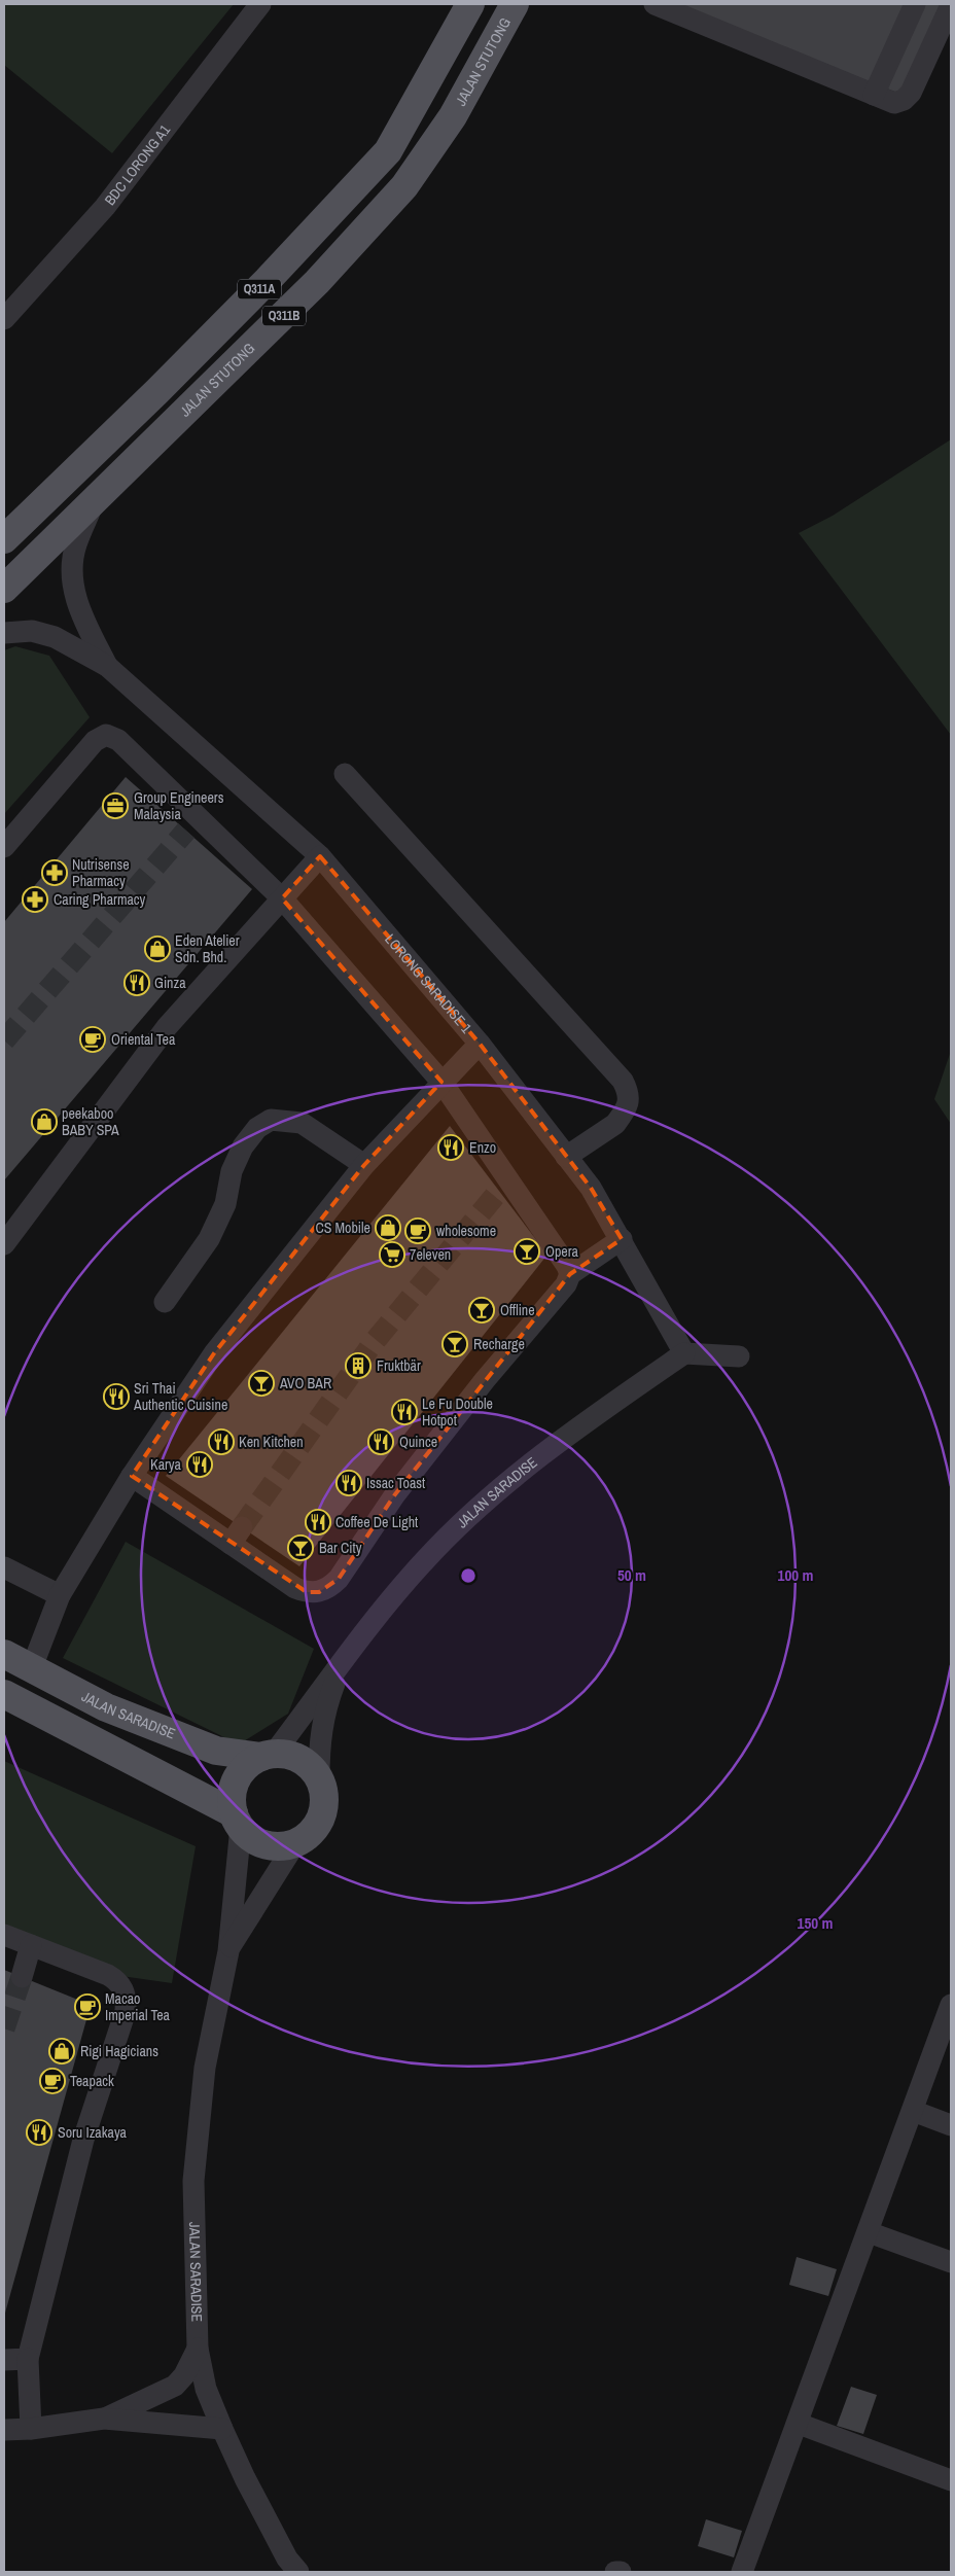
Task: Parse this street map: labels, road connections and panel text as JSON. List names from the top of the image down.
{
  "streets": {
    "main road": [
      "JALAN STUTONG",
      "Q311A",
      "Q311B",
      "JALAN SARADISE"
    ],
    "street": ["BDC LORONG A1", "LORONG SARADISE 1"]
  },
  "crossings": [
    ["LORONG SARADISE 1", "JALAN SARADISE"]
  ],
  "places": {
    "office": ["Group Engineers Malaysia"],
    "pharmacy": ["Nutrisense Pharmacy", "Caring Pharmacy"],
    "shop": [
      "Eden Atelier Sdn. Bhd.",
      "peekaboo BABY SPA",
      "CS Mobile",
      "Rigi Hagicians"
    ],
    "restaurant": [
      "Ginza",
      "Enzo",
      "Sri Thai Authentic Cuisine",
      "Le Fu Double Hotpot",
      "Ken Kitchen",
      "Quince",
      "Karya",
      "Issac Toast",
      "Coffee De Light",
      "Soru Izakaya"
    ],
    "cafe": [
      "Oriental Tea",
      "wholesome",
      "Macao Imperial Tea",
      "Teapack"
    ],
    "bar": [
      "Opera",
      "Offline",
      "Recharge",
      "AVO BAR",
      "Bar City"
    ],
    "supermarket": ["7eleven"],
    "building": ["Fruktbär"]
  },
  "rings": ["50 m", "100 m", "150 m"]
}
